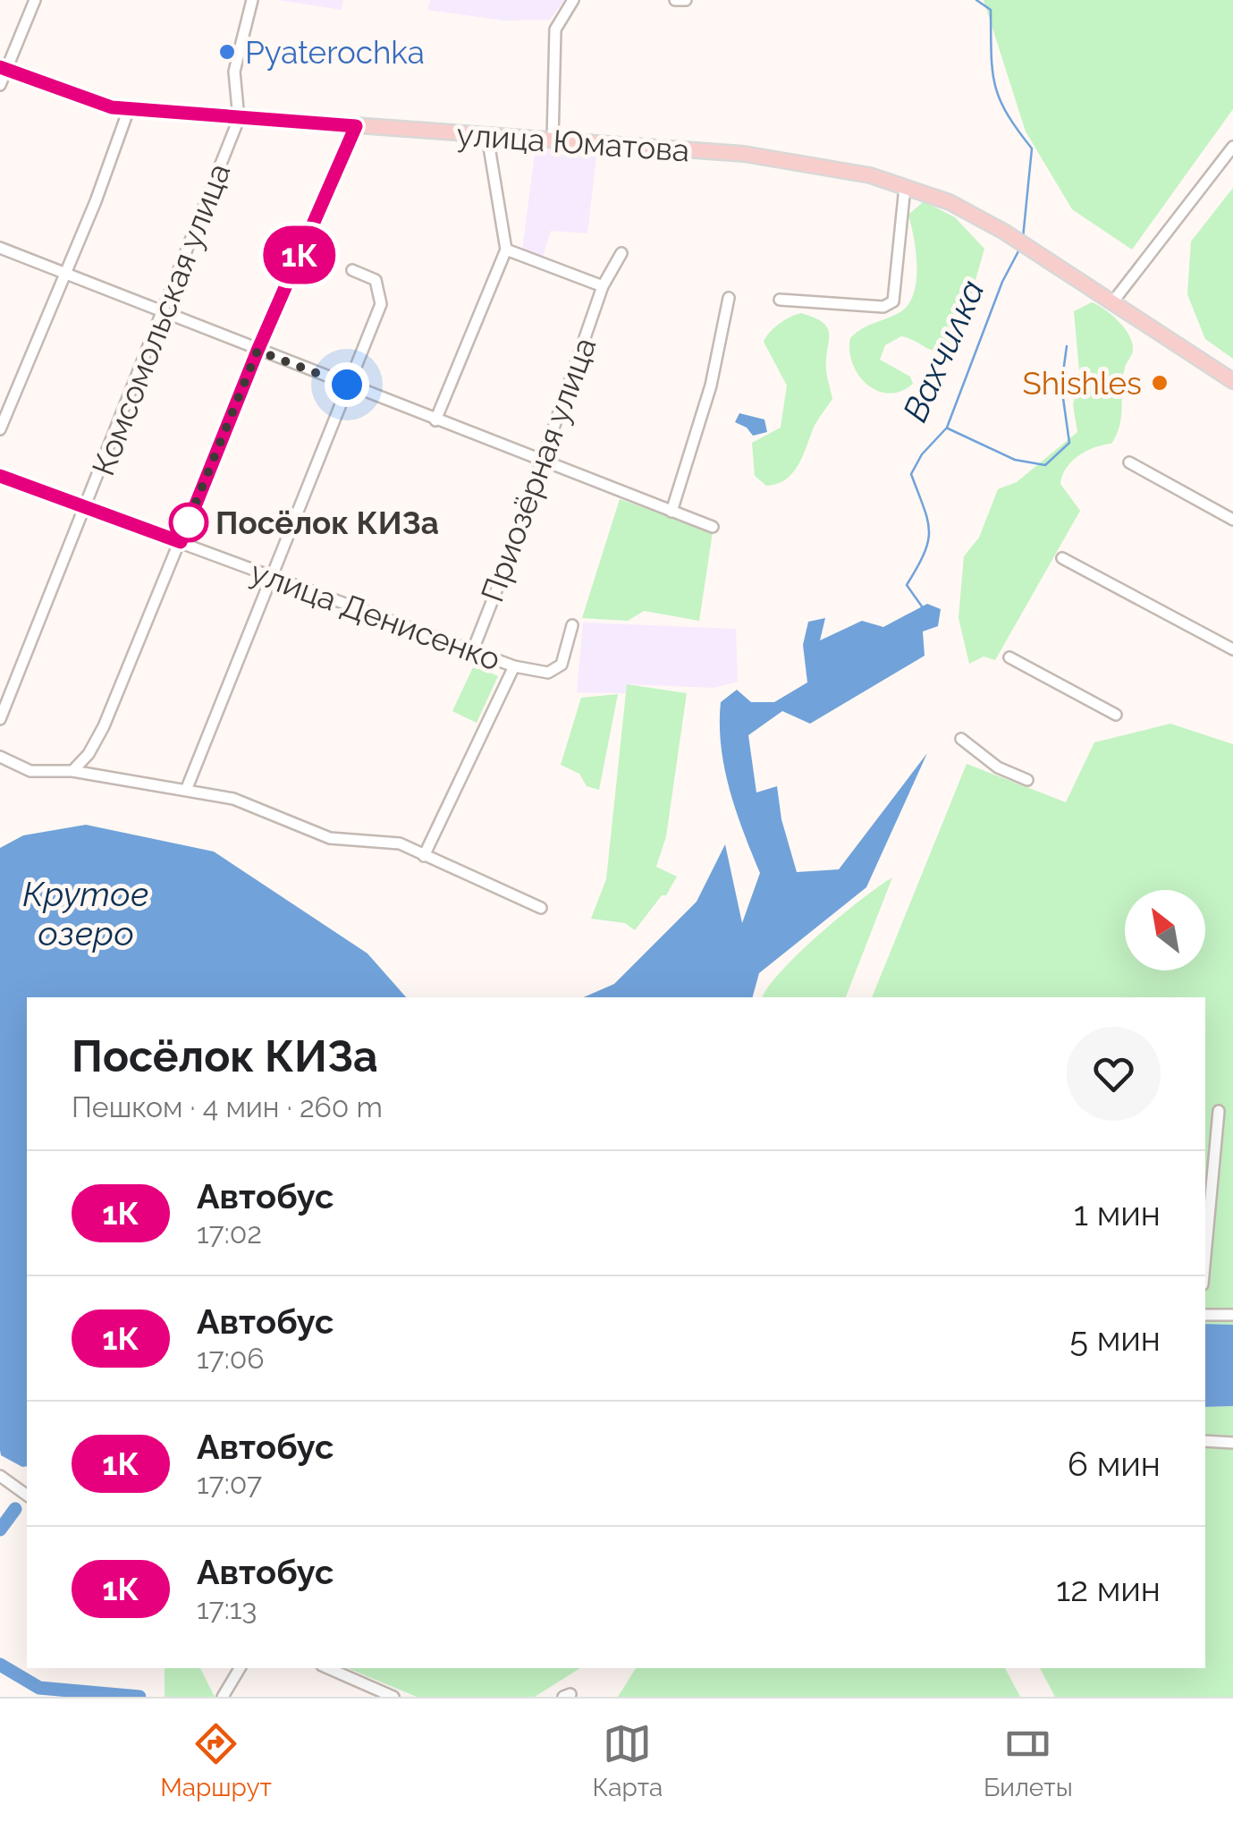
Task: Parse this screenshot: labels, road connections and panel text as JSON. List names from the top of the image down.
{
  "streets": {
    "main road": ["улица Юматова"],
    "street": ["Комсомольская улица", "Приозёрная улица", "улица Денисенко"]
  },
  "crossings": [
    ["улица Юматова", "Комсомольская улица"],
    ["Комсомольская улица", "улица Денисенко"],
    ["Приозёрная улица", "улица Денисенко"]
  ],
  "water": ["Вахчилка", "Крутое озеро"],
  "places": ["Pyaterochka", "Shishles", "Посёлок КИЗа"],
  "lines": ["bus line 1К"],
  "north": "top left",
  "page": {
    "on_map": "1К",
    "heading": ["Посёлок КИЗа", "Пешком · 4 мин · 260 m"],
    "list": [
      {
        "mark": "1К",
        "name": "Автобус",
        "note": "17:02",
        "value": "1 мин"
      },
      {
        "mark": "1К",
        "name": "Автобус",
        "note": "17:06",
        "value": "5 мин"
      },
      {
        "mark": "1К",
        "name": "Автобус",
        "note": "17:07",
        "value": "6 мин"
      },
      {
        "mark": "1К",
        "name": "Автобус",
        "note": "17:13",
        "value": "12 мин"
      }
    ],
    "tabs": ["Маршрут", "Карта", "Билеты"]
  }
}
